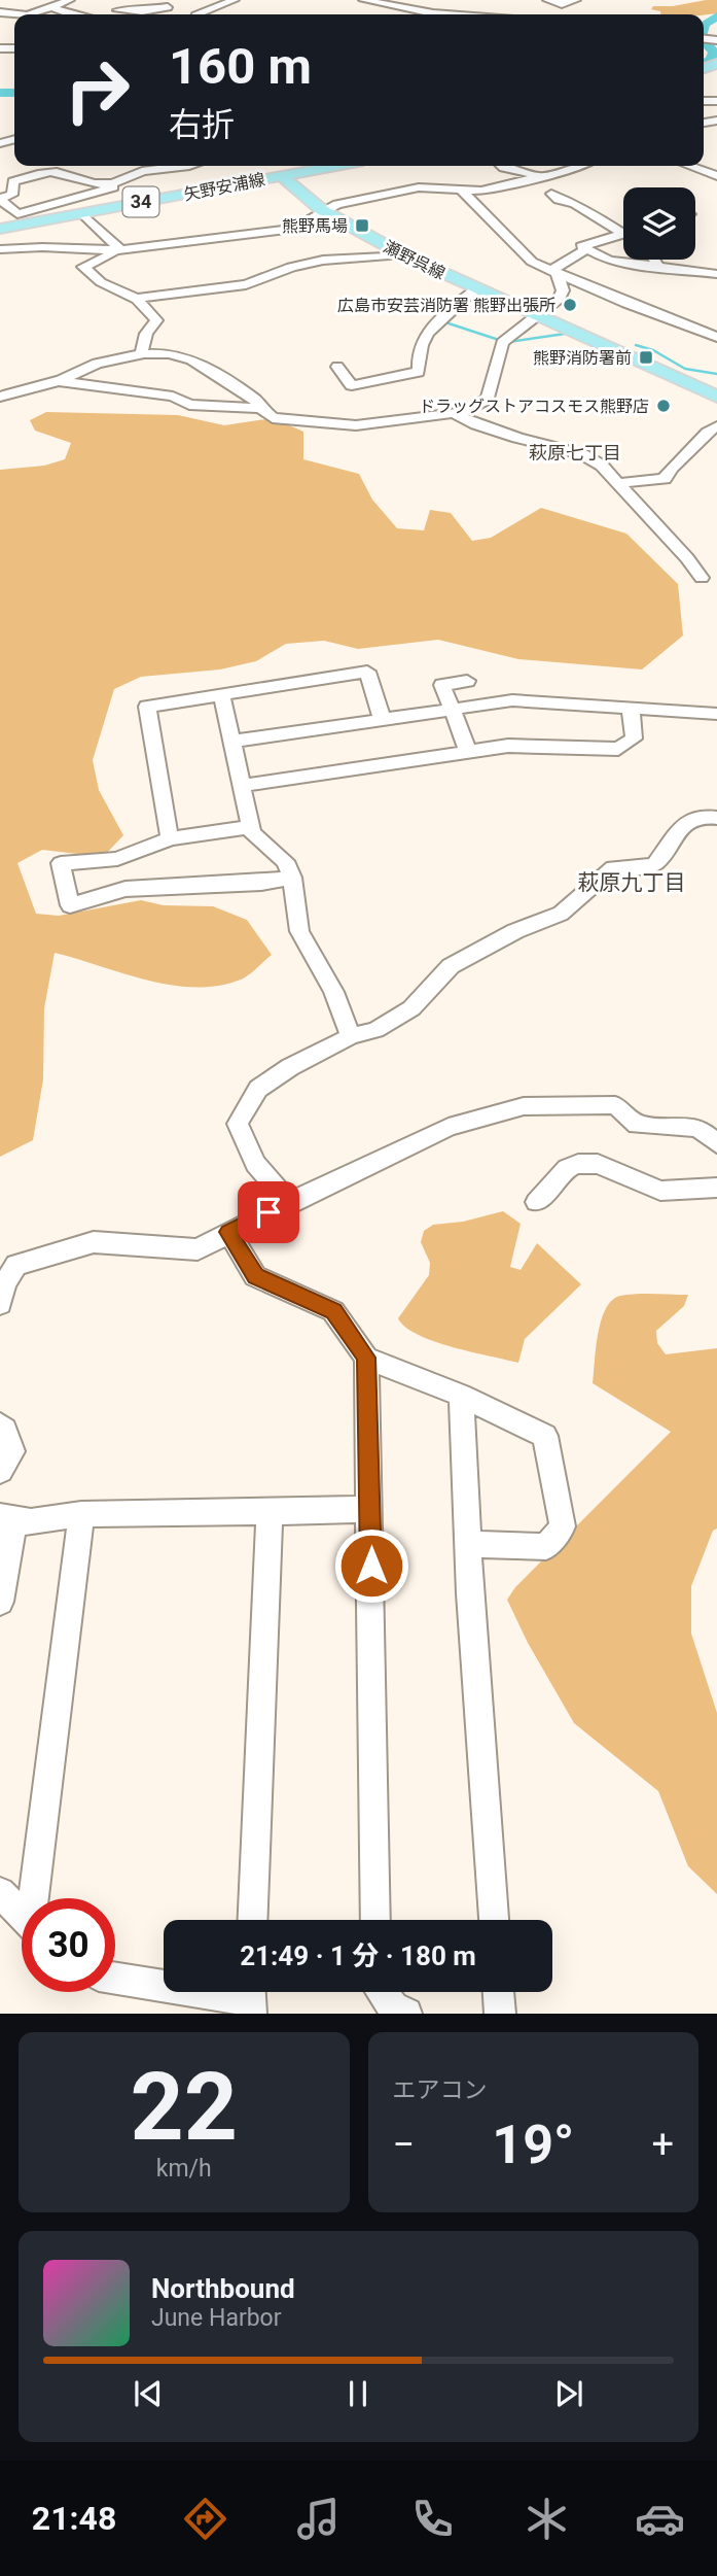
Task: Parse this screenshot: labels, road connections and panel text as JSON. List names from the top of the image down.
{
  "streets": {
    "main road": ["矢野安浦線", "34", "瀬野呉線"]
  },
  "crossings": [
    ["矢野安浦線", "瀬野呉線"]
  ],
  "districts": ["萩原七丁目", "萩原九丁目"],
  "places": {
    "transit": ["熊野馬場", "熊野消防署前"],
    "other": ["広島市安芸消防署 熊野出張所", "ドラッグストアコスモス熊野店"]
  },
  "page": {
    "turn": ["160 m", "右折"],
    "limit": "30",
    "trip": "21:49 · 1 分 · 180 m",
    "tile": [
      ["22", "km/h"],
      "エアコン"
    ],
    "heat": ["−", "19°", "+"],
    "song": ["Northbound", "June Harbor"],
    "tabs": "21:48"
  }
}
